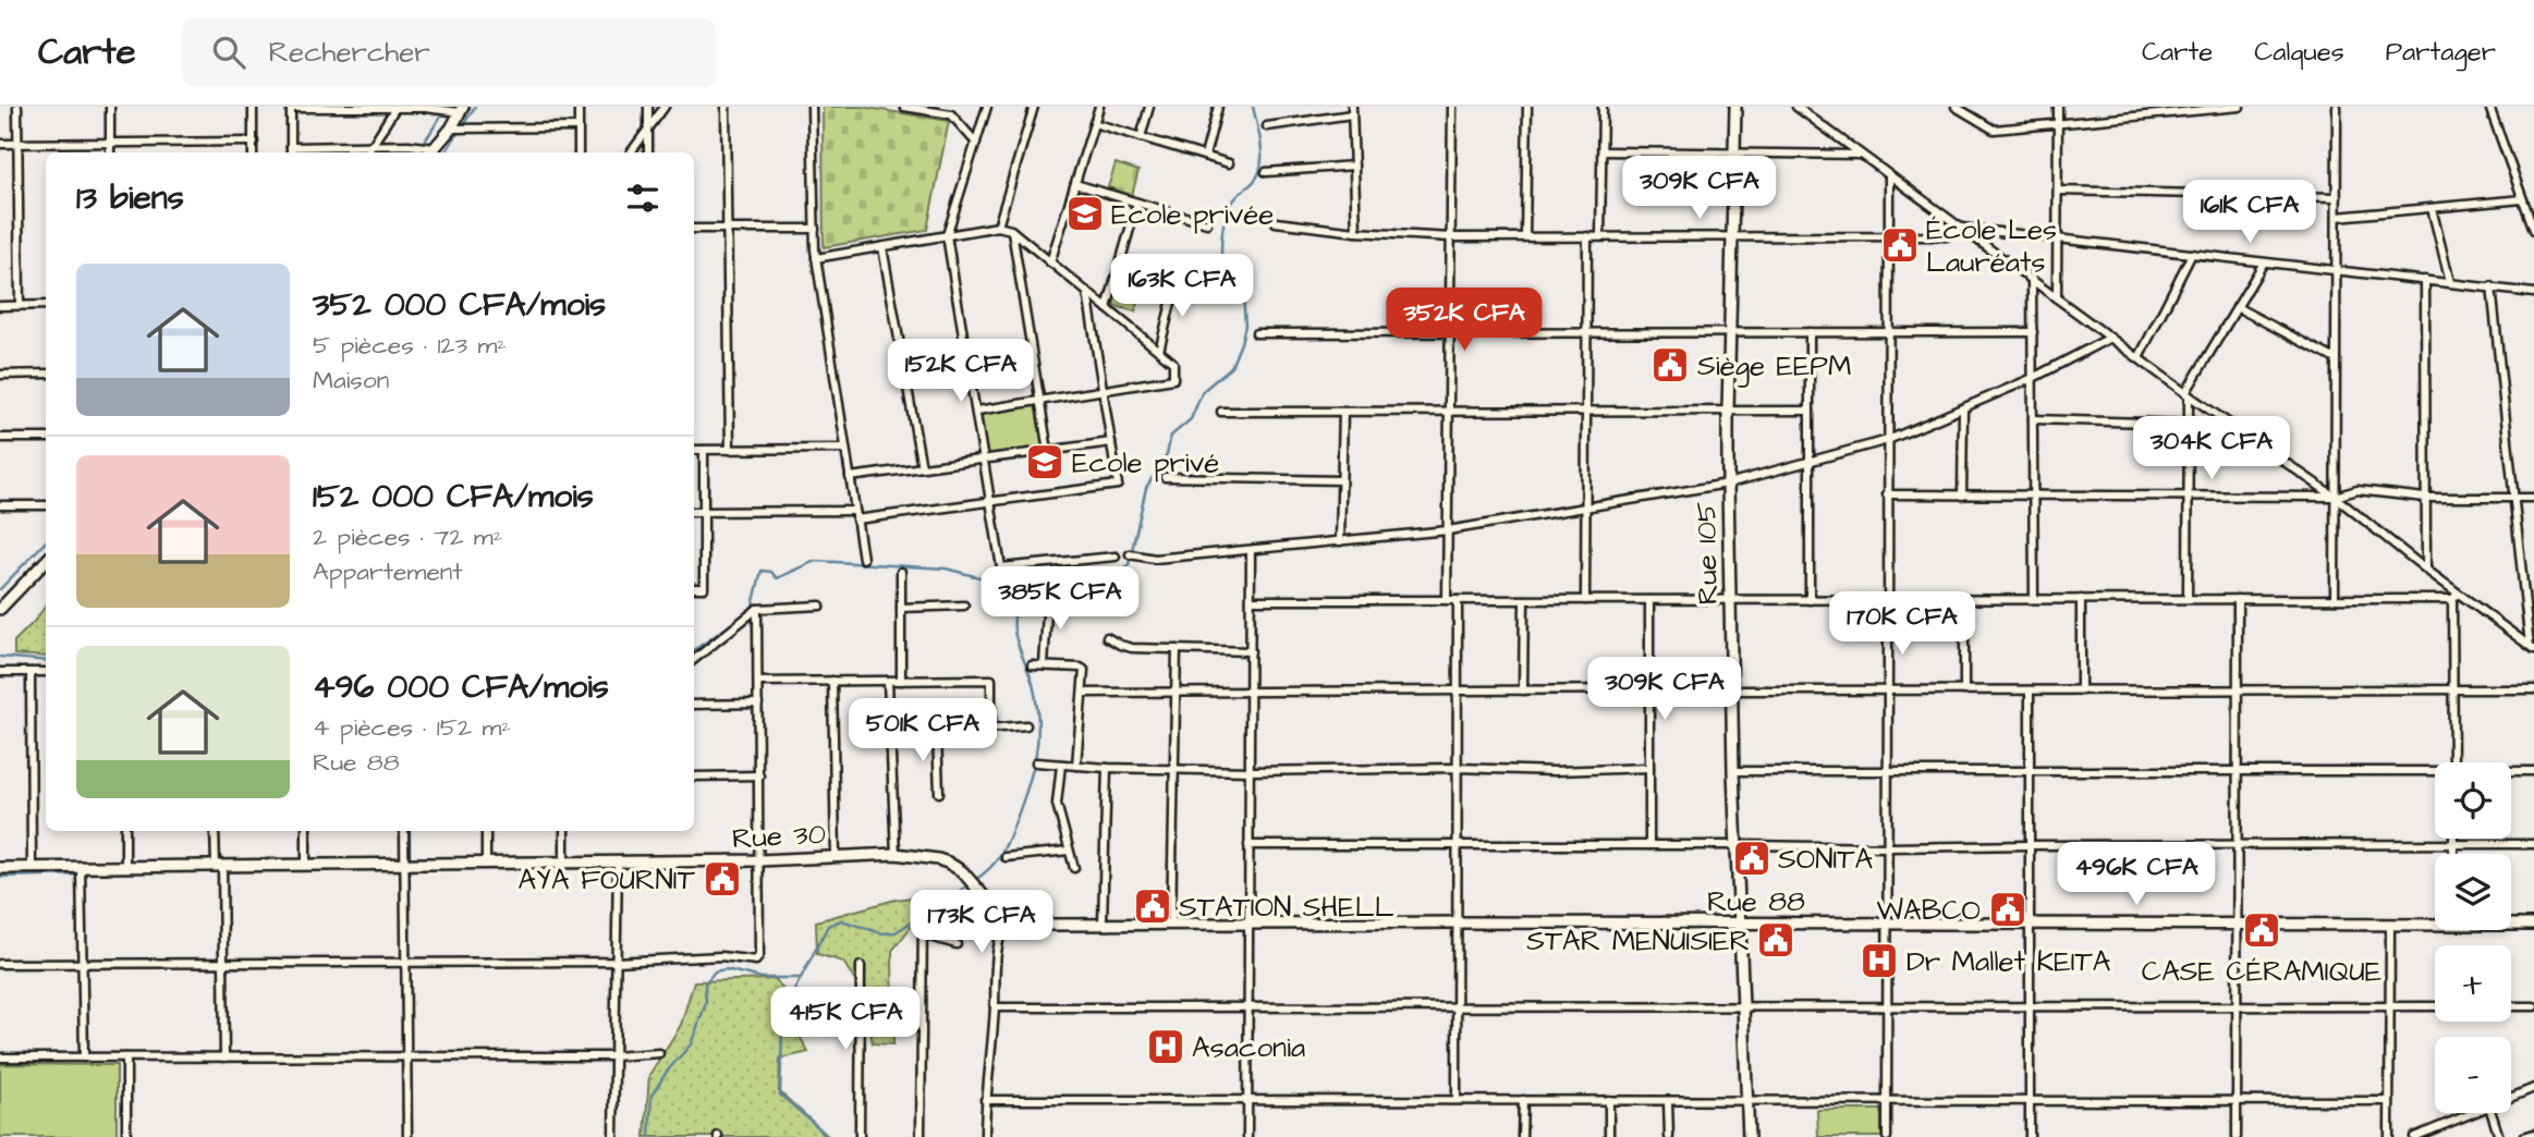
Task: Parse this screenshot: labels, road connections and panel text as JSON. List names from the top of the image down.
{
  "streets": {
    "main road": ["Rue 105", "Rue 30", "Rue 88"]
  },
  "crossings": [
    ["Rue 105", "Rue 88"],
    ["Rue 30", "Rue 88"]
  ],
  "places": {
    "school or university": ["Ecole privée", "Ecole privé"],
    "public building": [
      "École Les Lauréats",
      "Siège EEPM",
      "SONITA",
      "AYA FOURNIT",
      "STATION SHELL",
      "WABCO",
      "CASE CÉRAMIQUE",
      "STAR MENUISIER"
    ],
    "hospital": ["Dr Mallet KEITA", "Asaconia"]
  },
  "page": {
    "header": "Carte",
    "search": "Rechercher",
    "nav": ["Carte", "Calques", "Partager"],
    "heading": "13 biens",
    "price": [
      "309K CFA",
      "161K CFA",
      "163K CFA",
      "352K CFA",
      "152K CFA",
      "304K CFA",
      "385K CFA",
      "170K CFA",
      "309K CFA",
      "501K CFA",
      "496K CFA",
      "173K CFA",
      "415K CFA"
    ],
    "list": [
      {
        "name": "352 000 CFA/mois",
        "note": "5 pièces · 123 m² · Maison"
      },
      {
        "name": "152 000 CFA/mois",
        "note": "2 pièces · 72 m² · Appartement"
      },
      {
        "name": "496 000 CFA/mois",
        "note": "4 pièces · 152 m² · Rue 88"
      }
    ],
    "map_buttons": ["+", "−"]
  }
}
